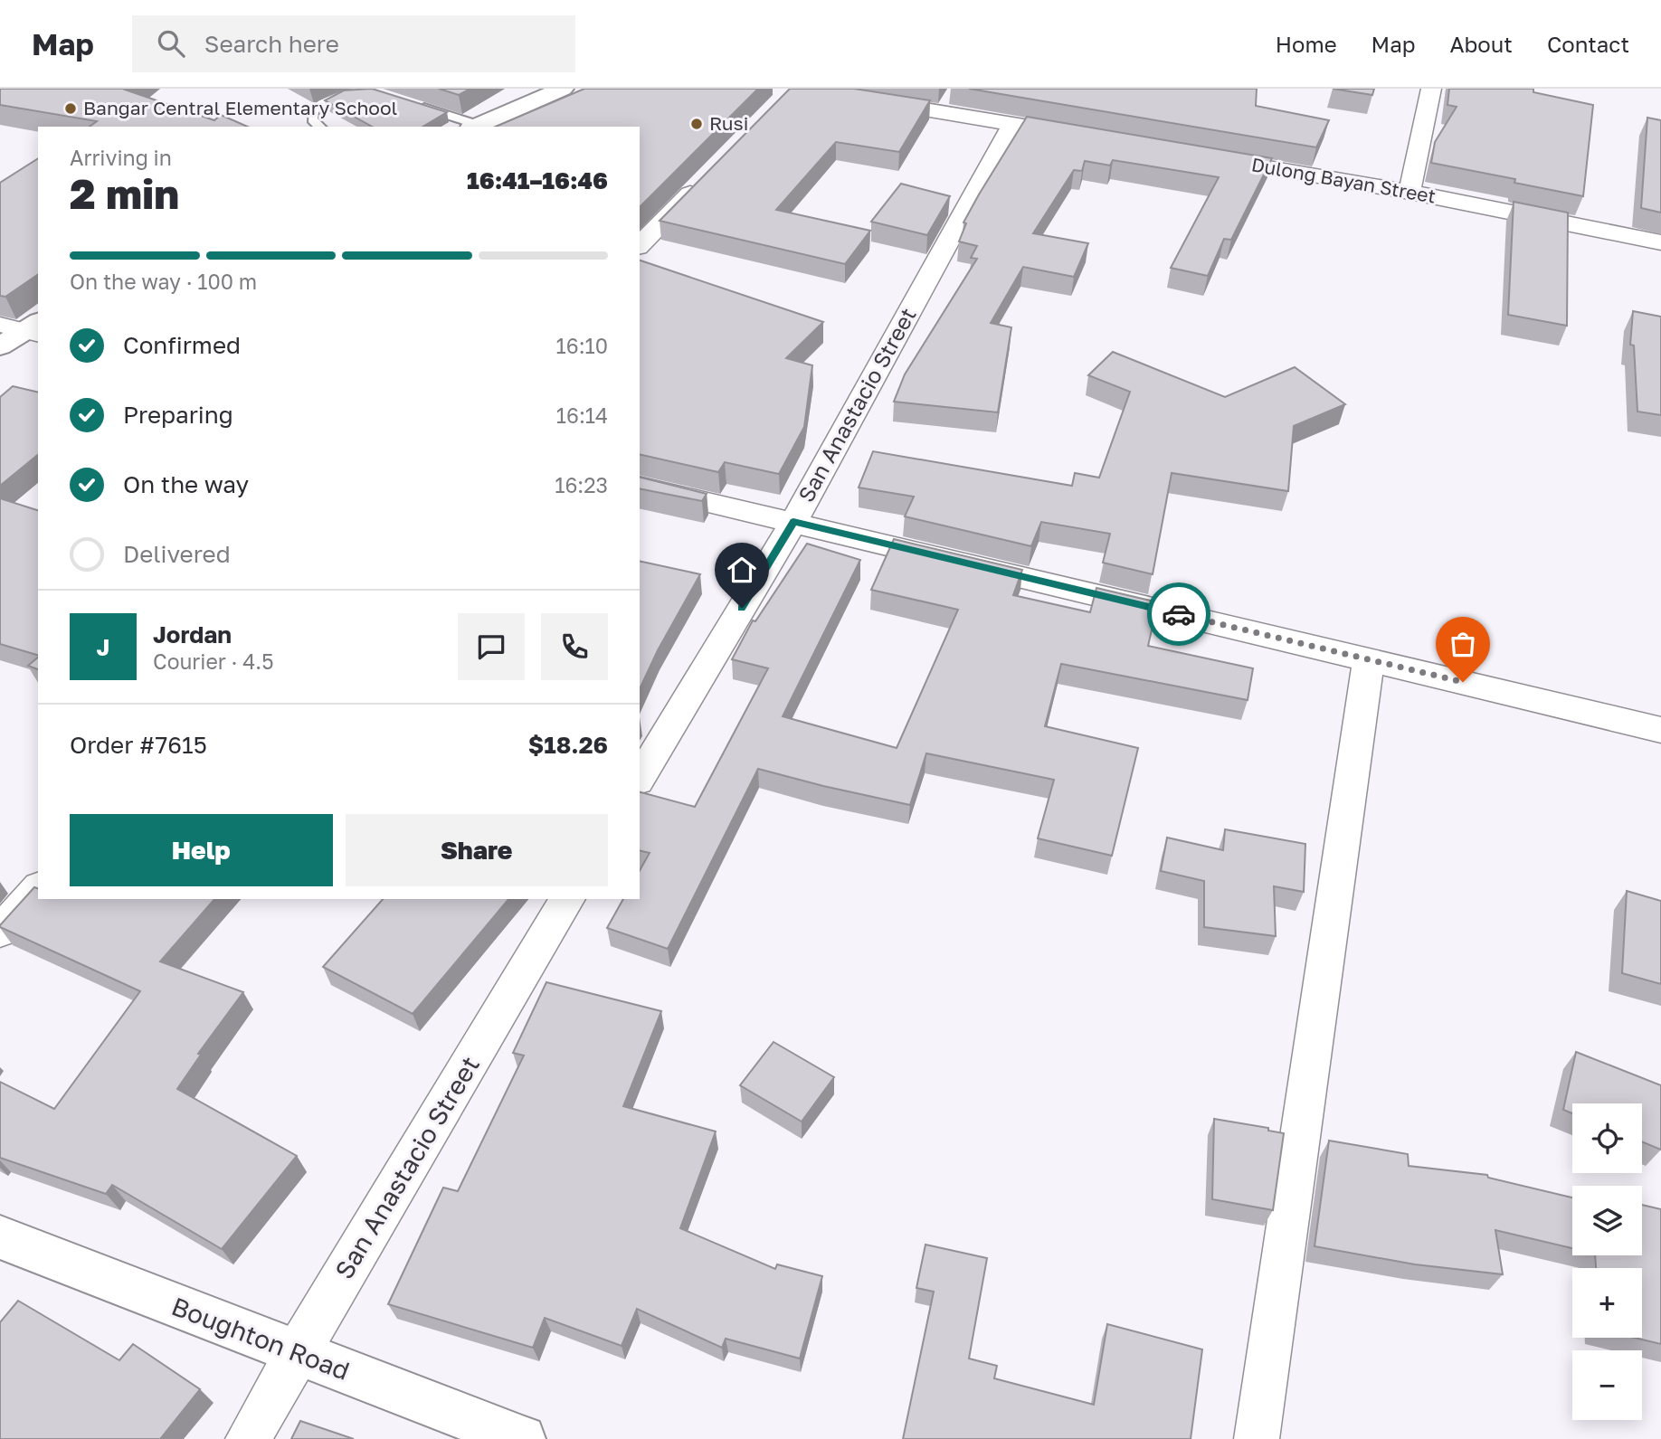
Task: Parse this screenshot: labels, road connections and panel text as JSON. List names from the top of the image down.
{
  "streets": {
    "main road": ["Boughton Road"],
    "street": ["Dulong Bayan Street", "San Anastacio Street"]
  },
  "crossings": [
    ["San Anastacio Street", "Boughton Road"]
  ],
  "places": ["Bangar Central Elementary School", "Rusi"],
  "page": {
    "header": "Map",
    "search": "Search here",
    "nav": [
      "Home",
      "Map",
      "About",
      "Contact"
    ],
    "heading": ["2 min", "Arriving in", "16:41–16:46"],
    "panel": [
      "Jordan",
      "Courier · 4.5",
      "Order #7615",
      "$18.26"
    ],
    "bar": "On the way · 100 m",
    "list": [
      ["Confirmed", "16:10"],
      ["Preparing", "16:14"],
      ["On the way", "16:23"],
      "Delivered"
    ],
    "round": "J",
    "buttons": ["Help", "Share"],
    "map_buttons": ["+", "−"]
  }
}
